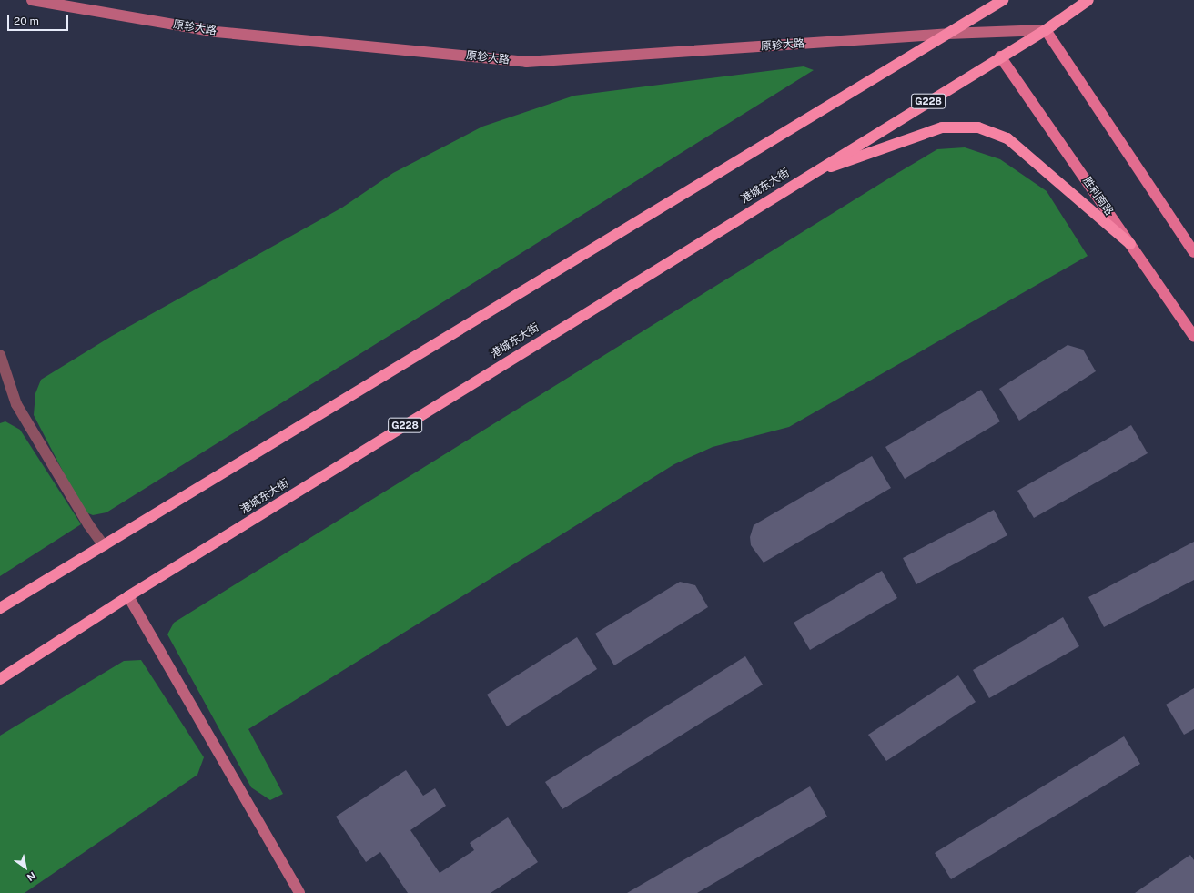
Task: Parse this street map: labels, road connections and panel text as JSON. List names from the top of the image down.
{
  "streets": {
    "highway": ["G228", "港城东大街"],
    "main road": ["胜利南路"],
    "street": ["原轸大路"]
  },
  "crossings": [
    ["原轸大路", "G228"],
    ["原轸大路", "港城东大街"],
    ["G228", "港城东大街"],
    ["港城东大街", "胜利南路"]
  ],
  "scale_bar": "20 m",
  "north": "bottom right"
}
